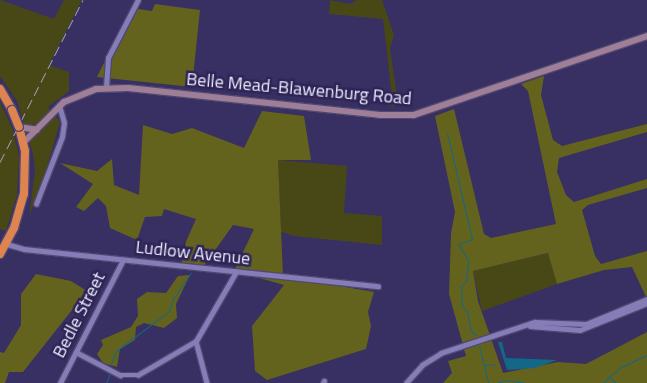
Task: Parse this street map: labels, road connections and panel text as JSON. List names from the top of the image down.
{
  "streets": {
    "street": ["Belle Mead-Blawenburg Road", "Ludlow Avenue", "Bedle Street"]
  },
  "crossings": [
    ["Ludlow Avenue", "Bedle Street"]
  ]
}
